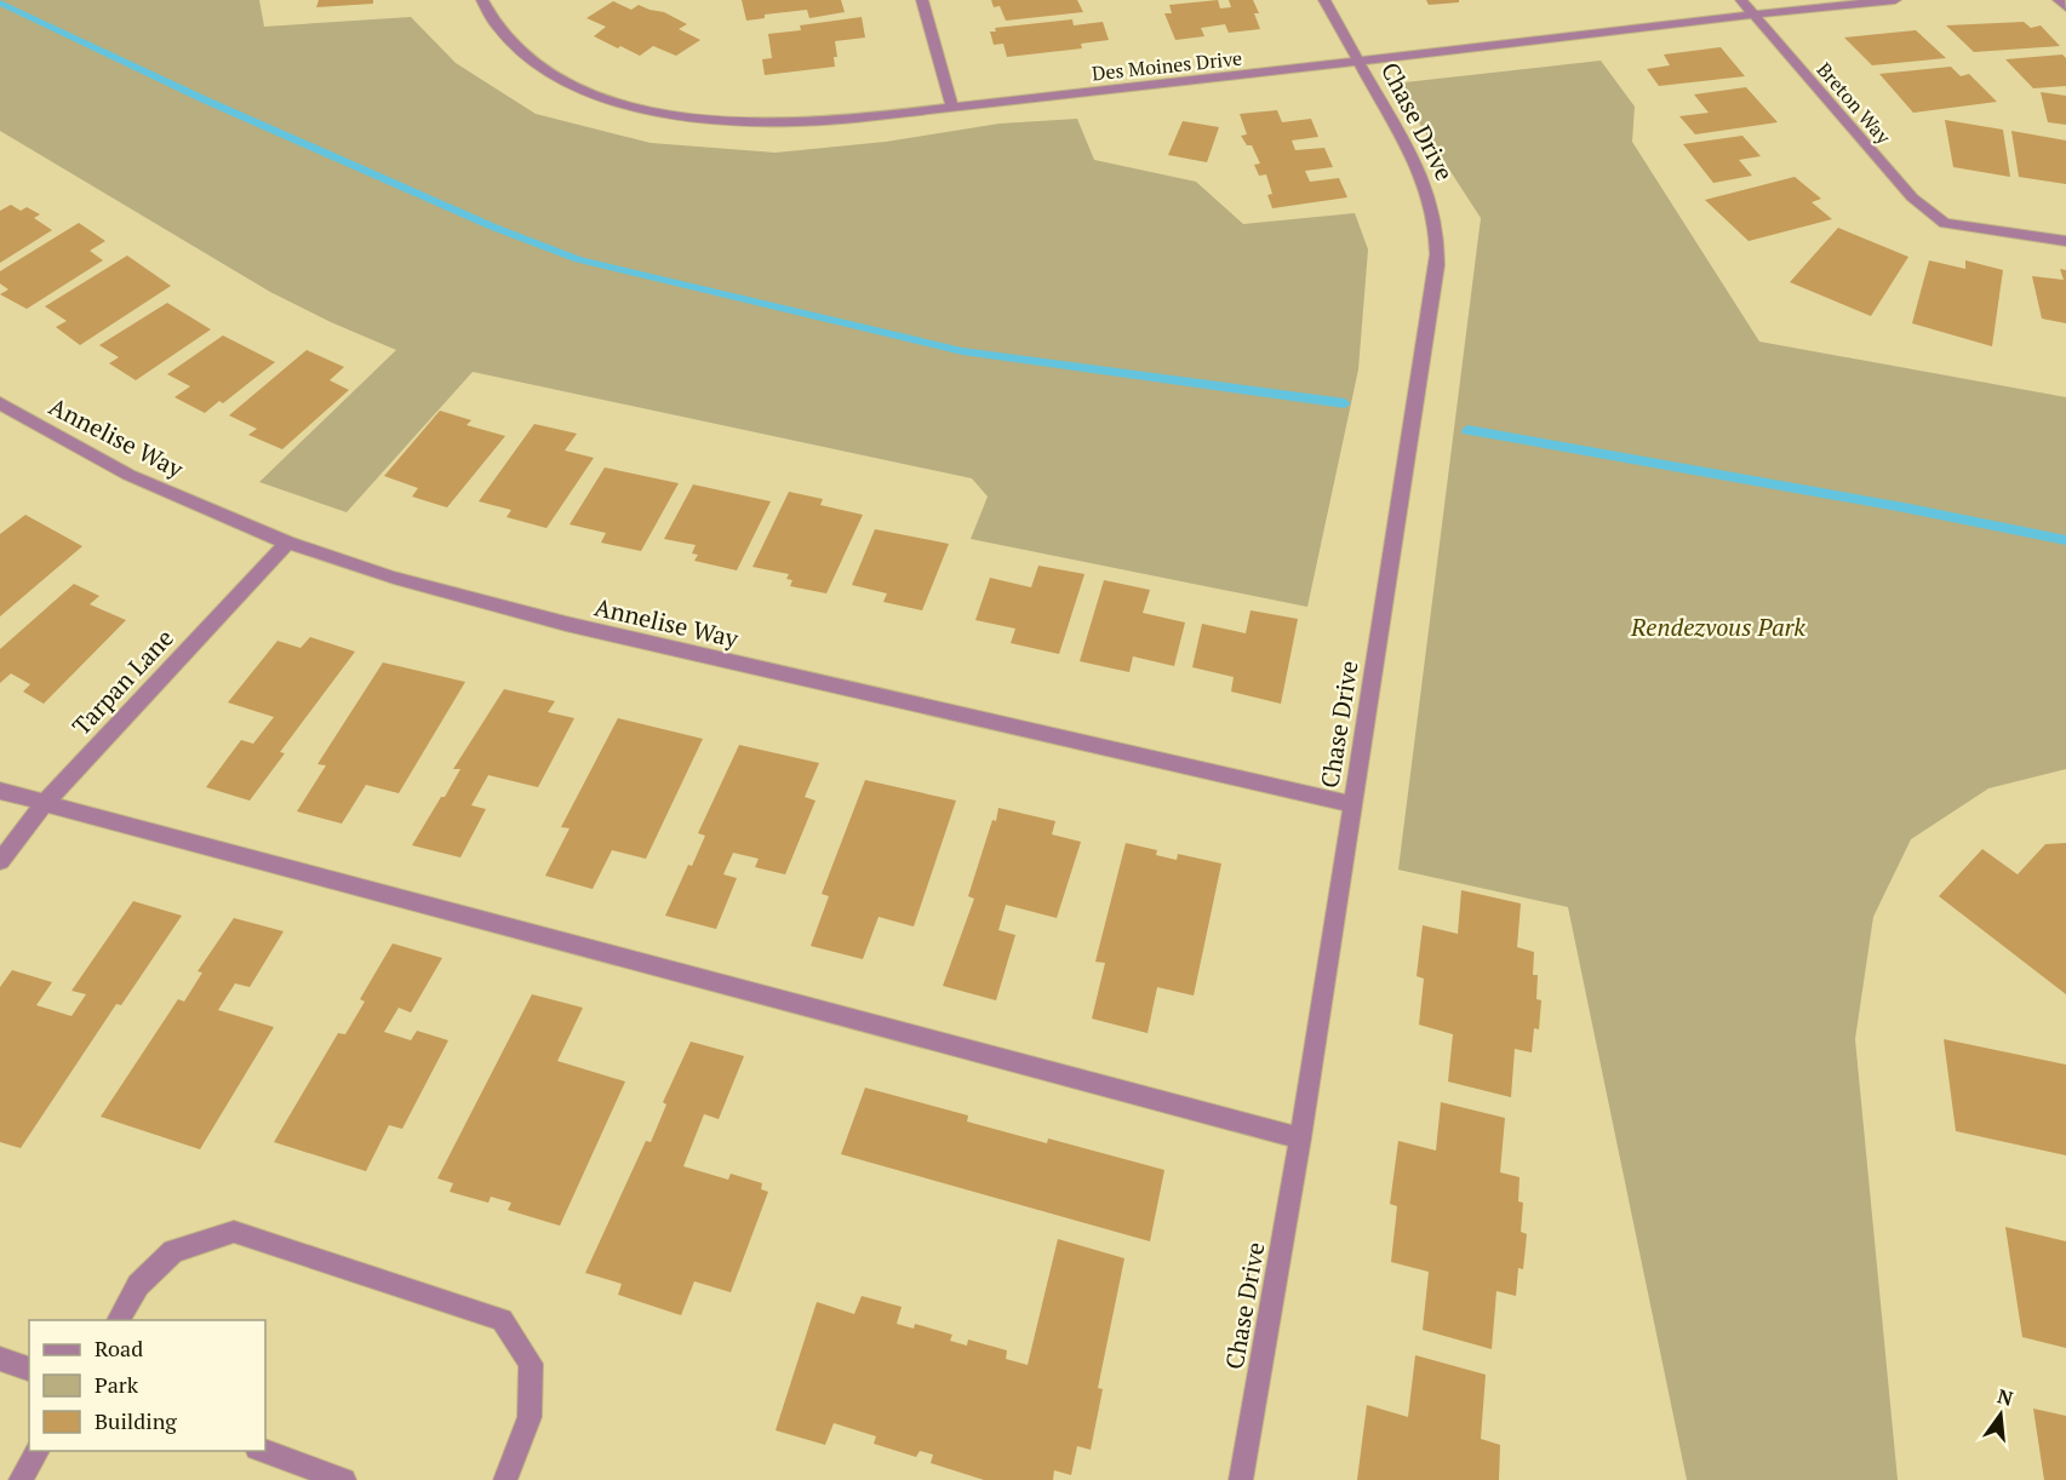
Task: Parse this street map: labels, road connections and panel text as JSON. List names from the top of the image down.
{
  "streets": {
    "street": [
      "Des Moines Drive",
      "Breton Way",
      "Chase Drive",
      "Annelise Way",
      "Tarpan Lane"
    ]
  },
  "crossings": [
    ["Des Moines Drive", "Breton Way"],
    ["Des Moines Drive", "Chase Drive"],
    ["Chase Drive", "Annelise Way"],
    ["Annelise Way", "Tarpan Lane"]
  ],
  "parks": ["Rendezvous Park"],
  "legend": ["Road", "Park", "Building"],
  "north": "top"
}
